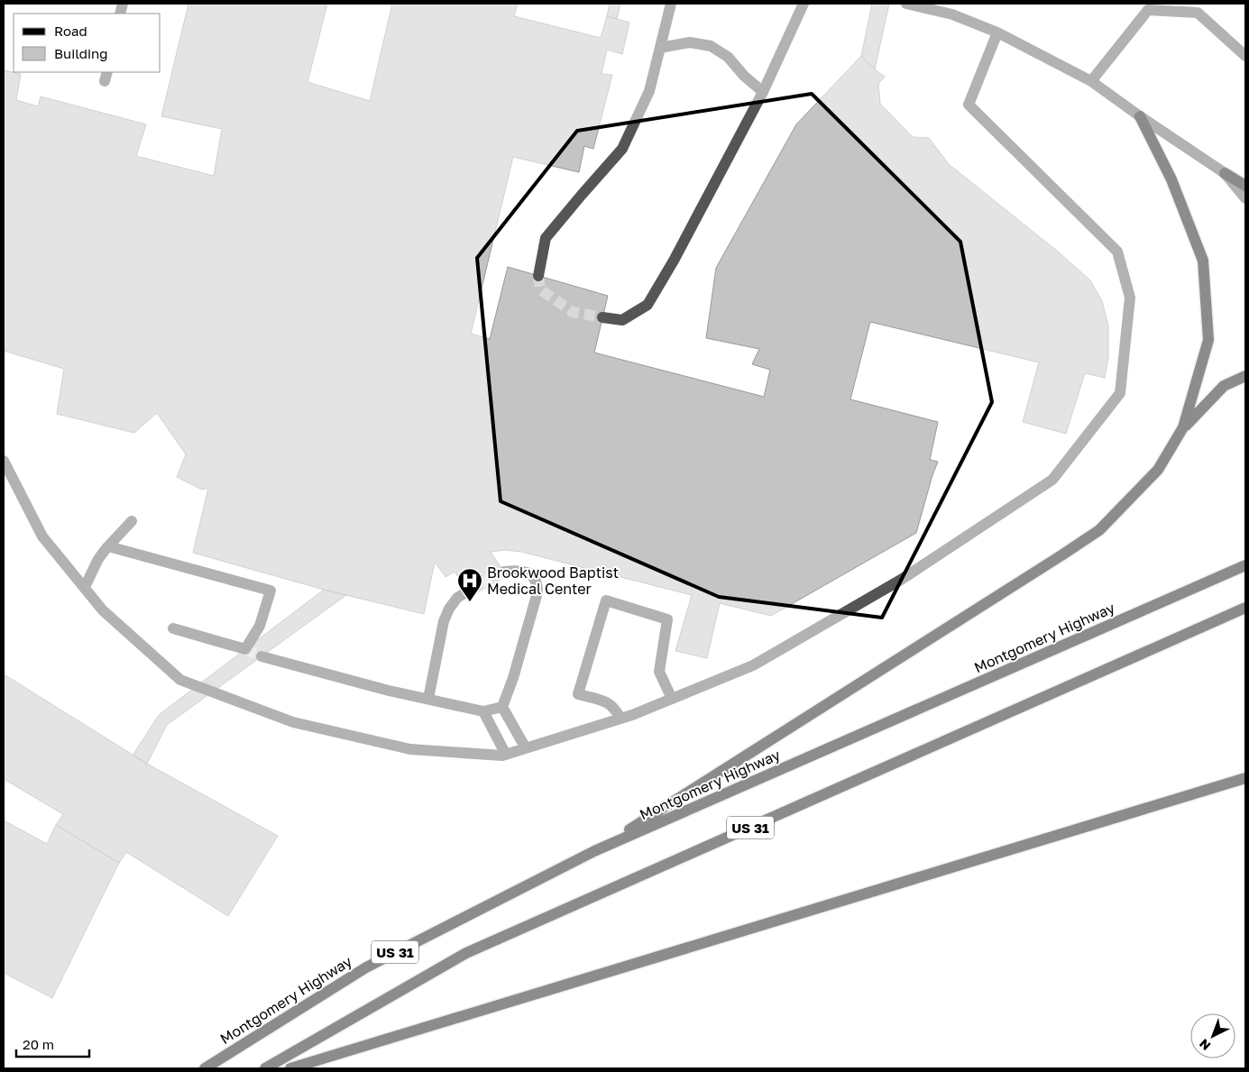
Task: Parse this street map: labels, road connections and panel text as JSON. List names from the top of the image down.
{
  "streets": {
    "main road": ["Montgomery Highway", "US 31"]
  },
  "places": {
    "hospital": ["Brookwood Baptist Medical Center"]
  },
  "legend": ["Road", "Building"],
  "scale_bar": "20 m",
  "north": "bottom left"
}
